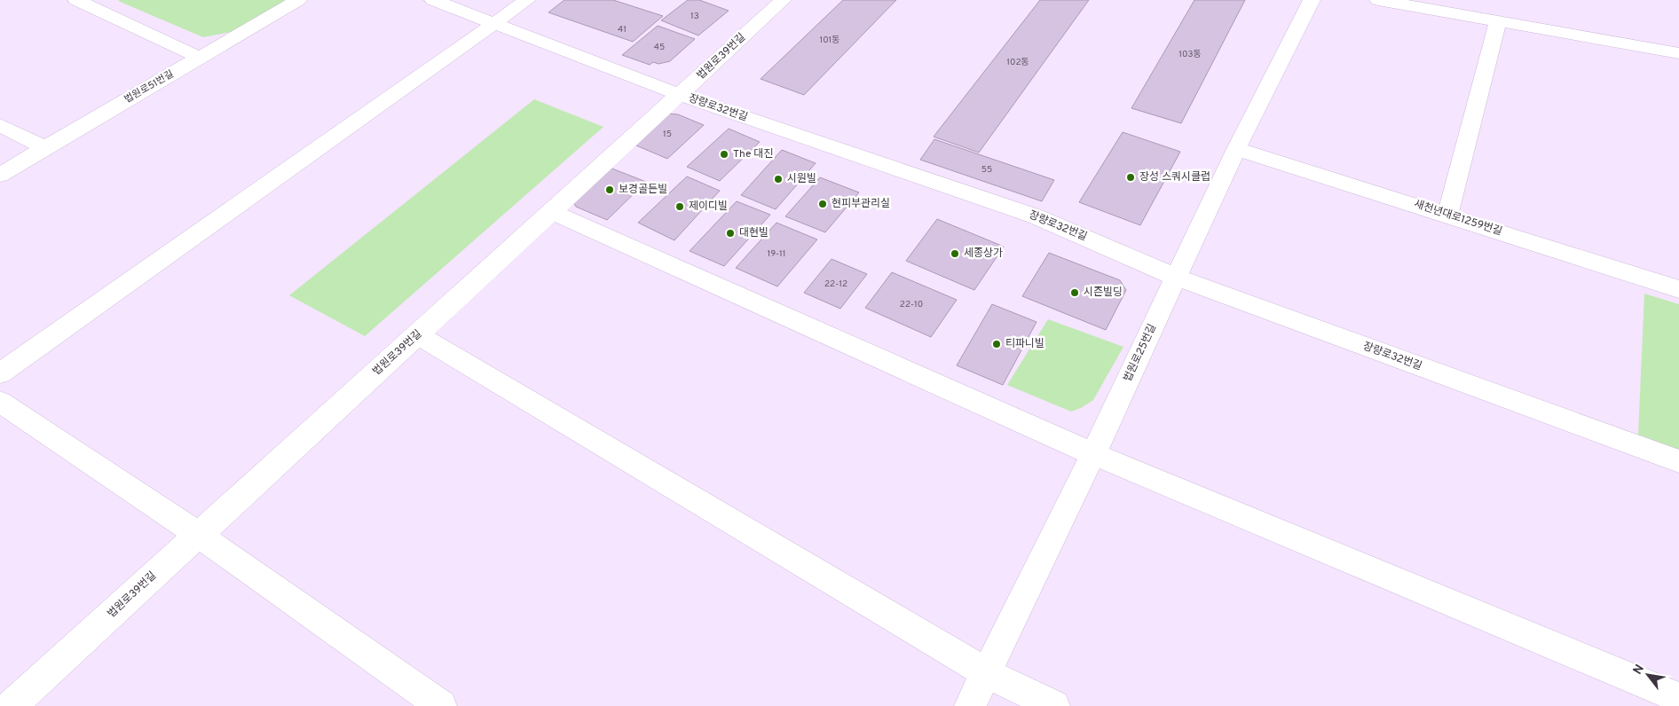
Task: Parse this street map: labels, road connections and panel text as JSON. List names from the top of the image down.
{
  "streets": {
    "street": [
      "법원로39번길",
      "법원로51번길",
      "장량로32번길",
      "새천년대로1259번길",
      "법원로25번길"
    ]
  },
  "crossings": [
    ["법원로39번길", "장량로32번길"],
    ["장량로32번길", "법원로25번길"],
    ["새천년대로1259번길", "법원로25번길"]
  ],
  "places": [
    "The 대진",
    "장성 스쿼시클럽",
    "시원빌",
    "보경골든빌",
    "현피부관리실",
    "제이디빌",
    "대현빌",
    "세종상가",
    "시즌빌딩",
    "티파니빌"
  ],
  "house_numbers": [
    "13",
    "41",
    "101동",
    "45",
    "103동",
    "102동",
    "15",
    "55",
    "19-11",
    "22-12",
    "22-10"
  ],
  "north": "top left"
}
